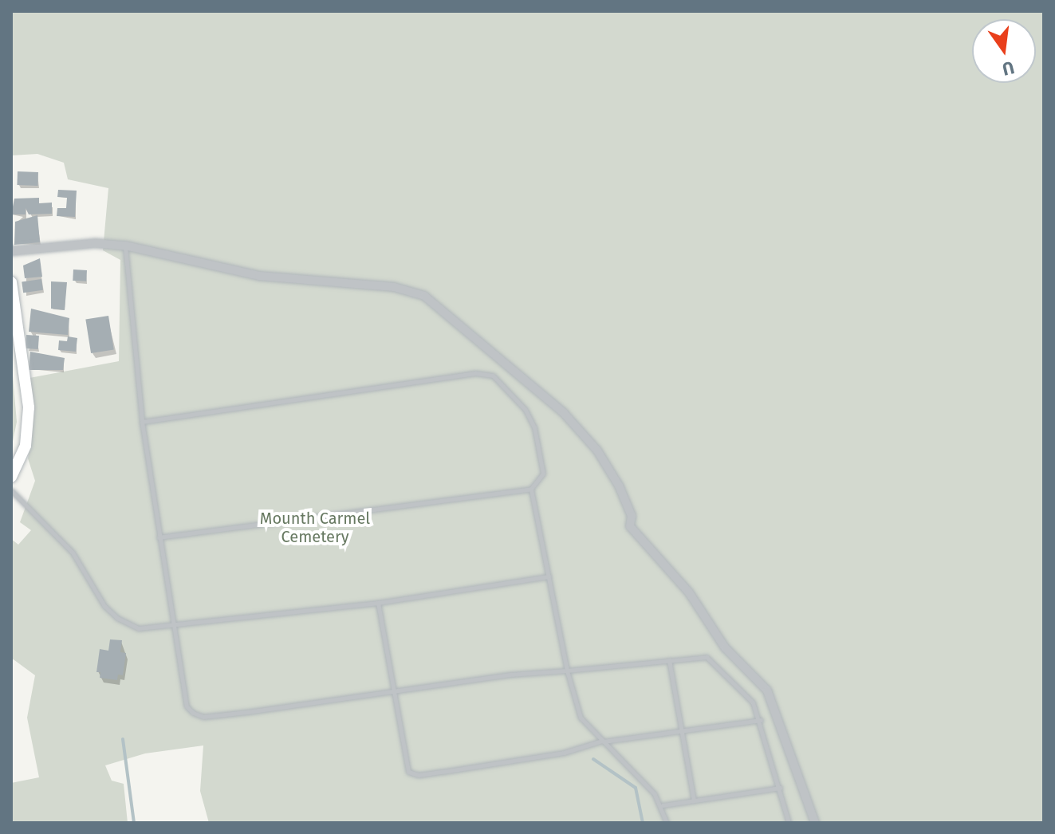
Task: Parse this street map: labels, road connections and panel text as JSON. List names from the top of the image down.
{
  "parks": ["Mounth Carmel Cemetery"],
  "north": "bottom"
}
